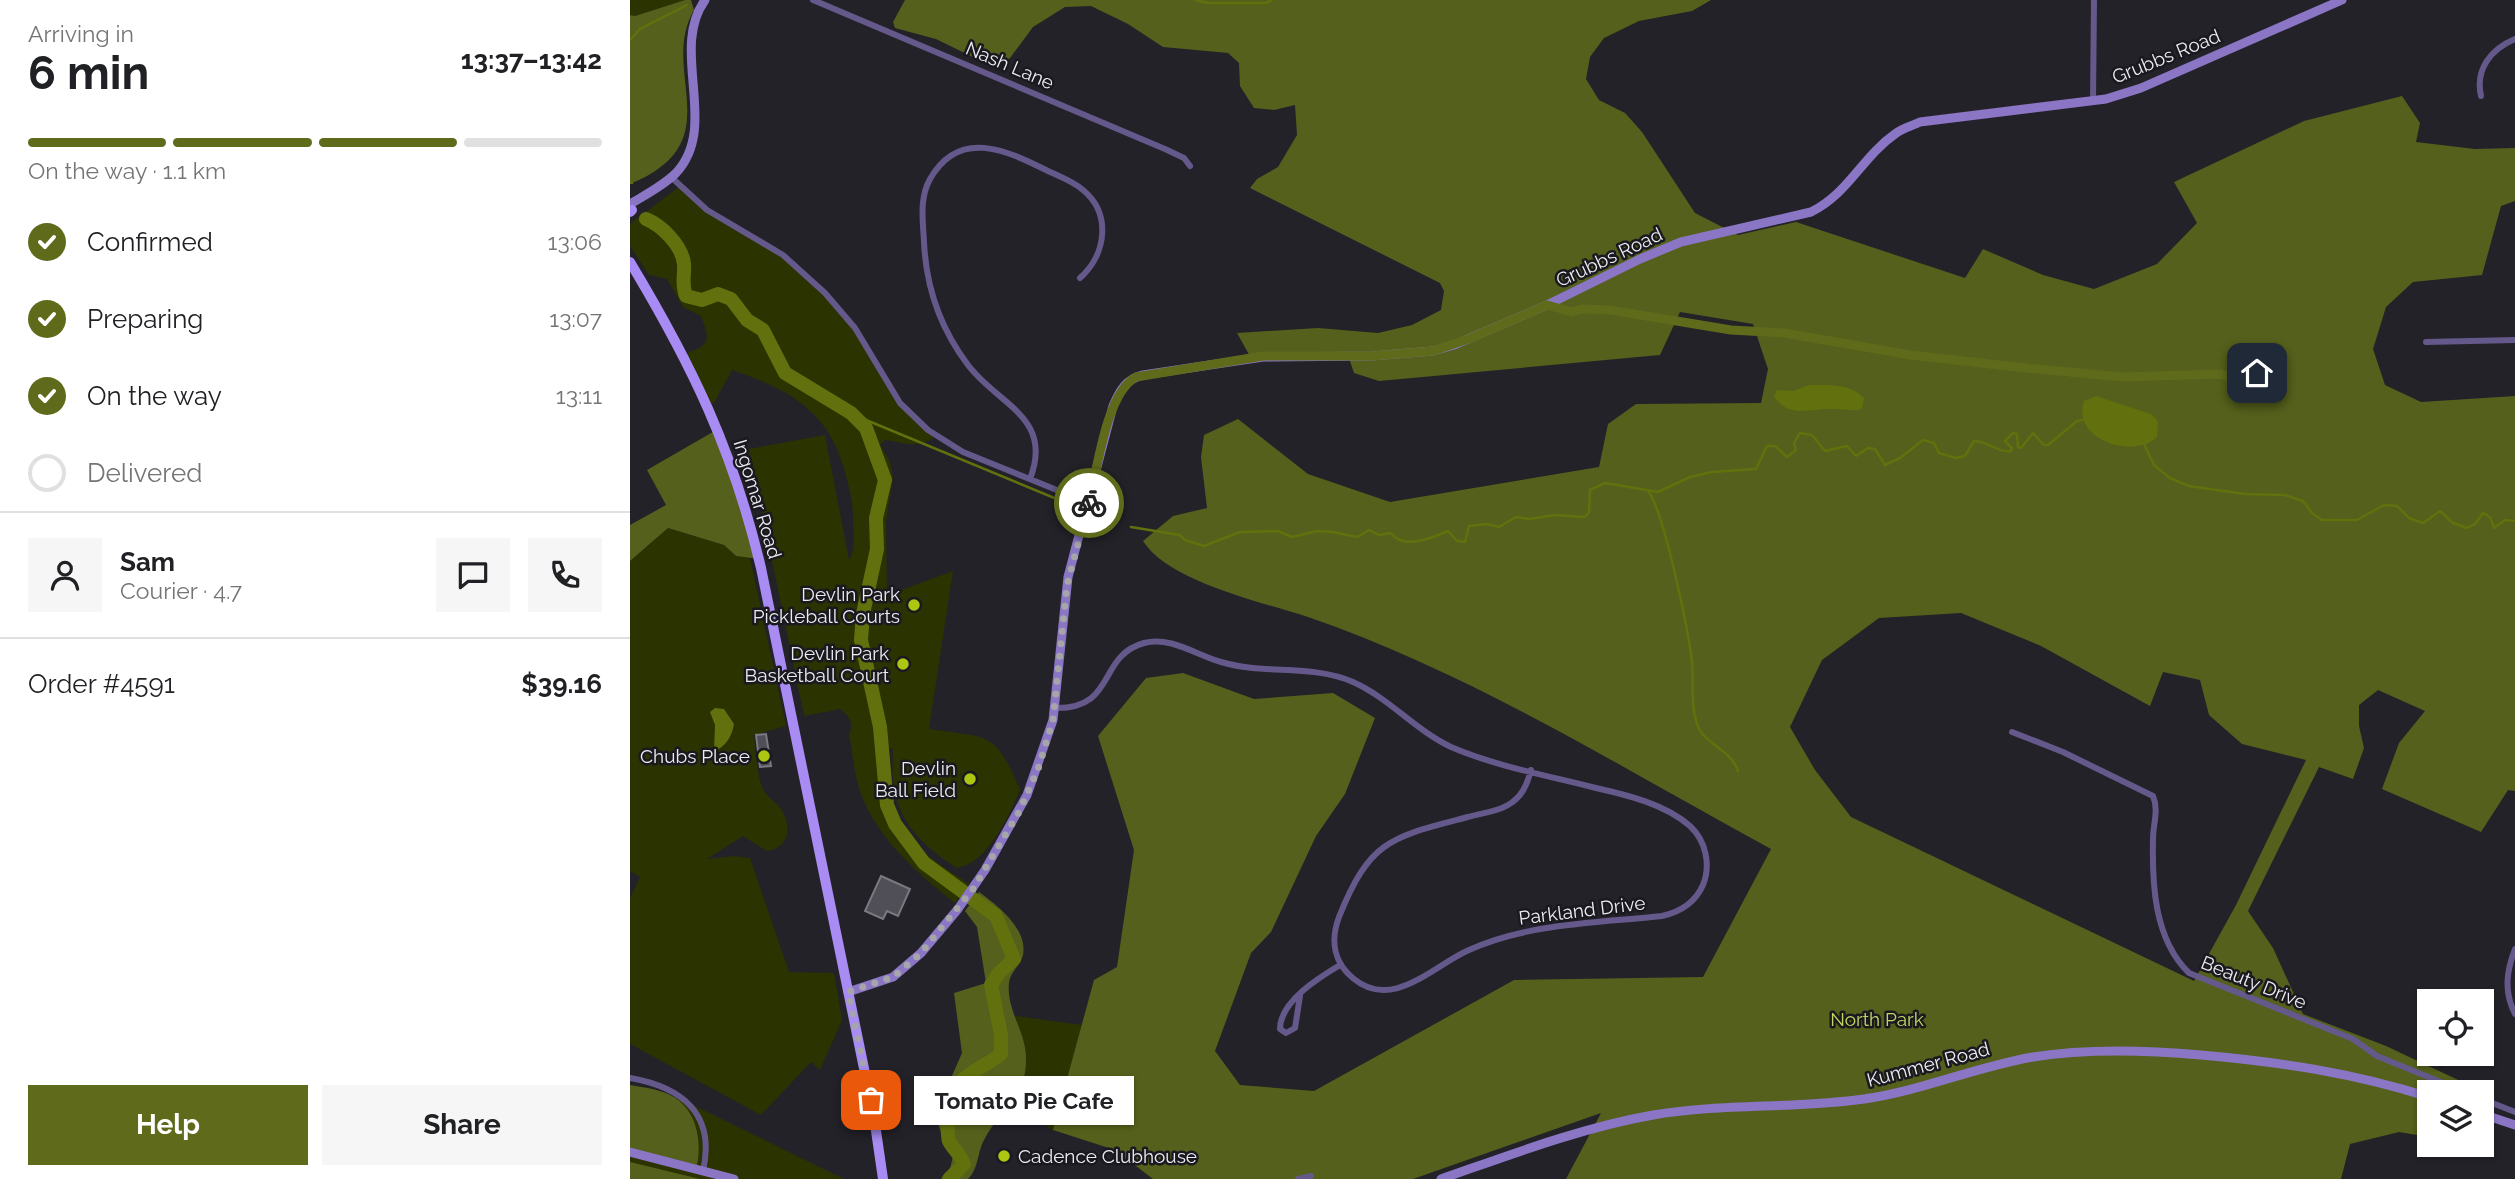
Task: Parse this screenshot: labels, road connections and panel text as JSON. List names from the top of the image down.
{
  "streets": {
    "main road": ["Ingomar Road"],
    "street": [
      "Grubbs Road",
      "Nash Lane",
      "Parkland Drive",
      "Beauty Drive",
      "Kummer Road"
    ]
  },
  "crossings": [
    ["Grubbs Road", "Ingomar Road"],
    ["Grubbs Road", "Parkland Drive"]
  ],
  "parks": ["North Park"],
  "places": [
    "Devlin Park Pickleball Courts",
    "Devlin Park Basketball Court",
    "Chubs Place",
    "Devlin Ball Field",
    "Tomato Pie Cafe",
    "Cadence Clubhouse"
  ],
  "page": {
    "heading": ["6 min", "Arriving in", "13:37–13:42"],
    "panel": [
      "Sam",
      "Courier · 4.7",
      "Order #4591",
      "$39.16"
    ],
    "bar": "On the way · 1.1 km",
    "list": [
      ["Confirmed", "13:06"],
      ["Preparing", "13:07"],
      ["On the way", "13:11"],
      "Delivered"
    ],
    "buttons": ["Help", "Share"],
    "bubble": "Tomato Pie Cafe"
  }
}
